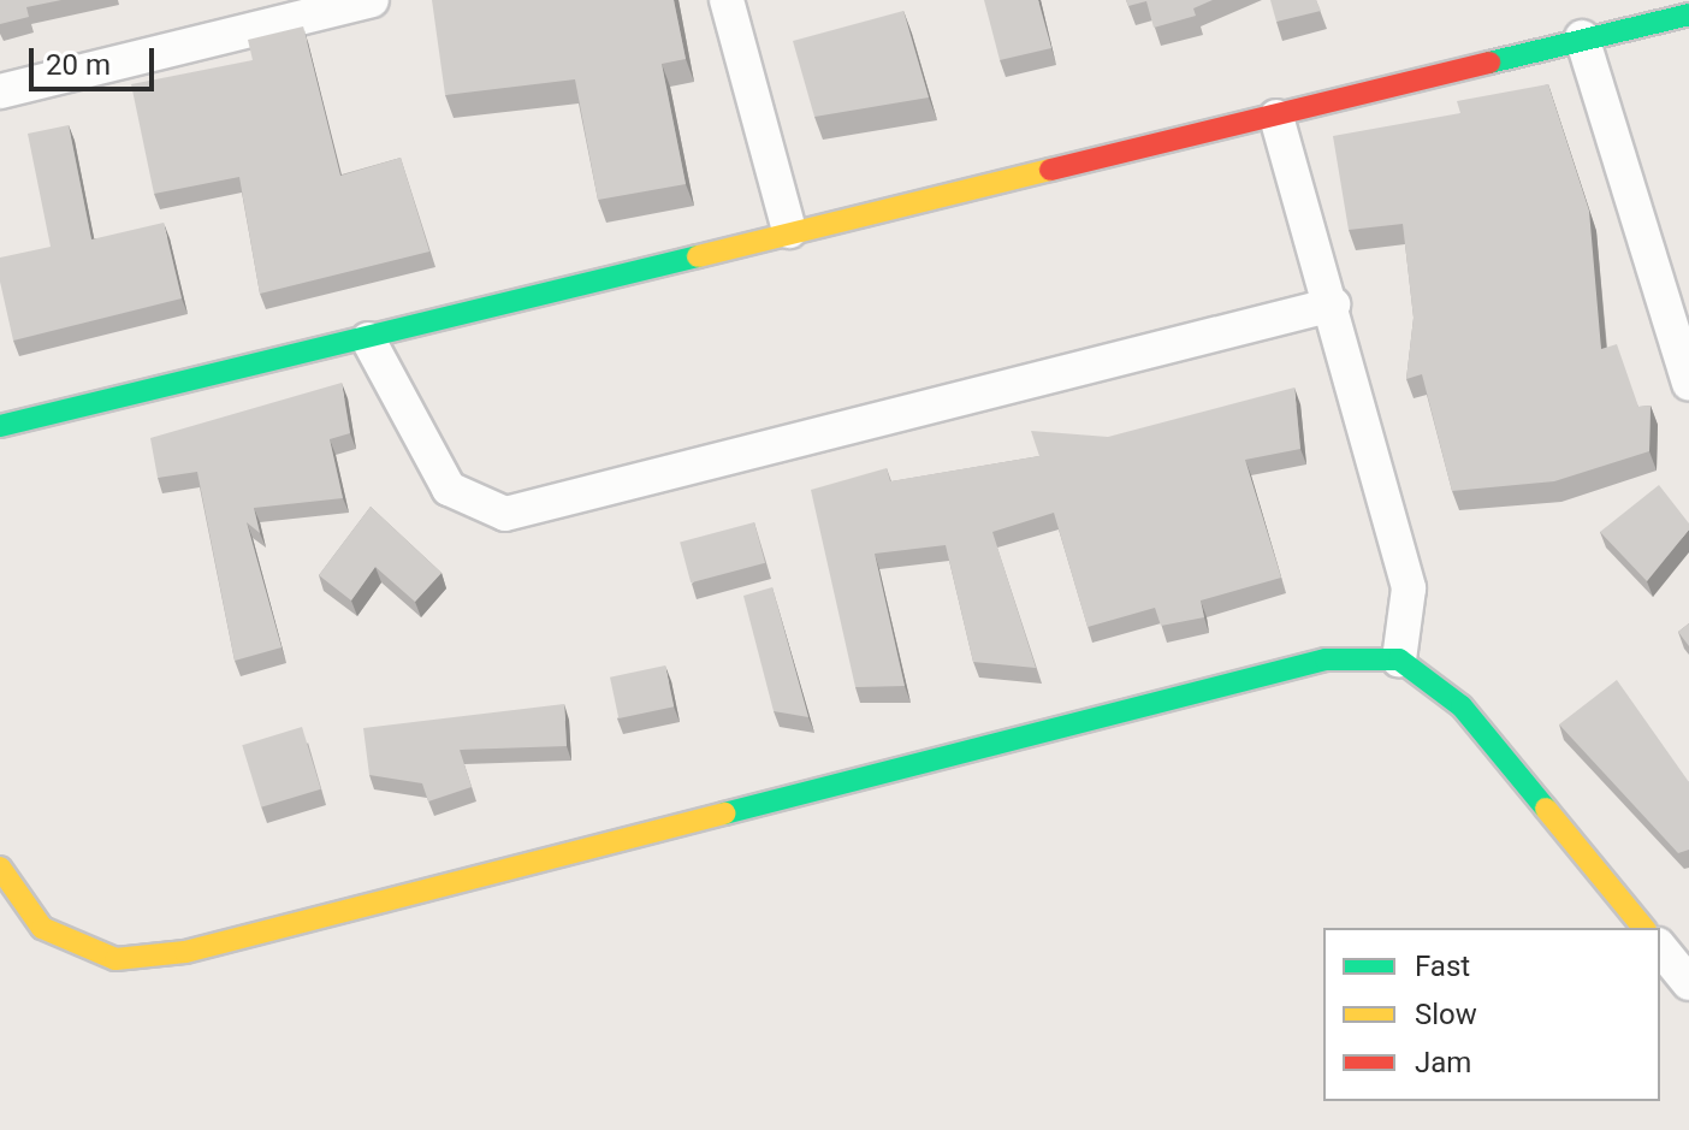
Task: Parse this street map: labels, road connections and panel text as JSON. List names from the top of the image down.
{
  "legend": ["Fast", "Slow", "Jam"],
  "scale_bar": "20 m"
}
